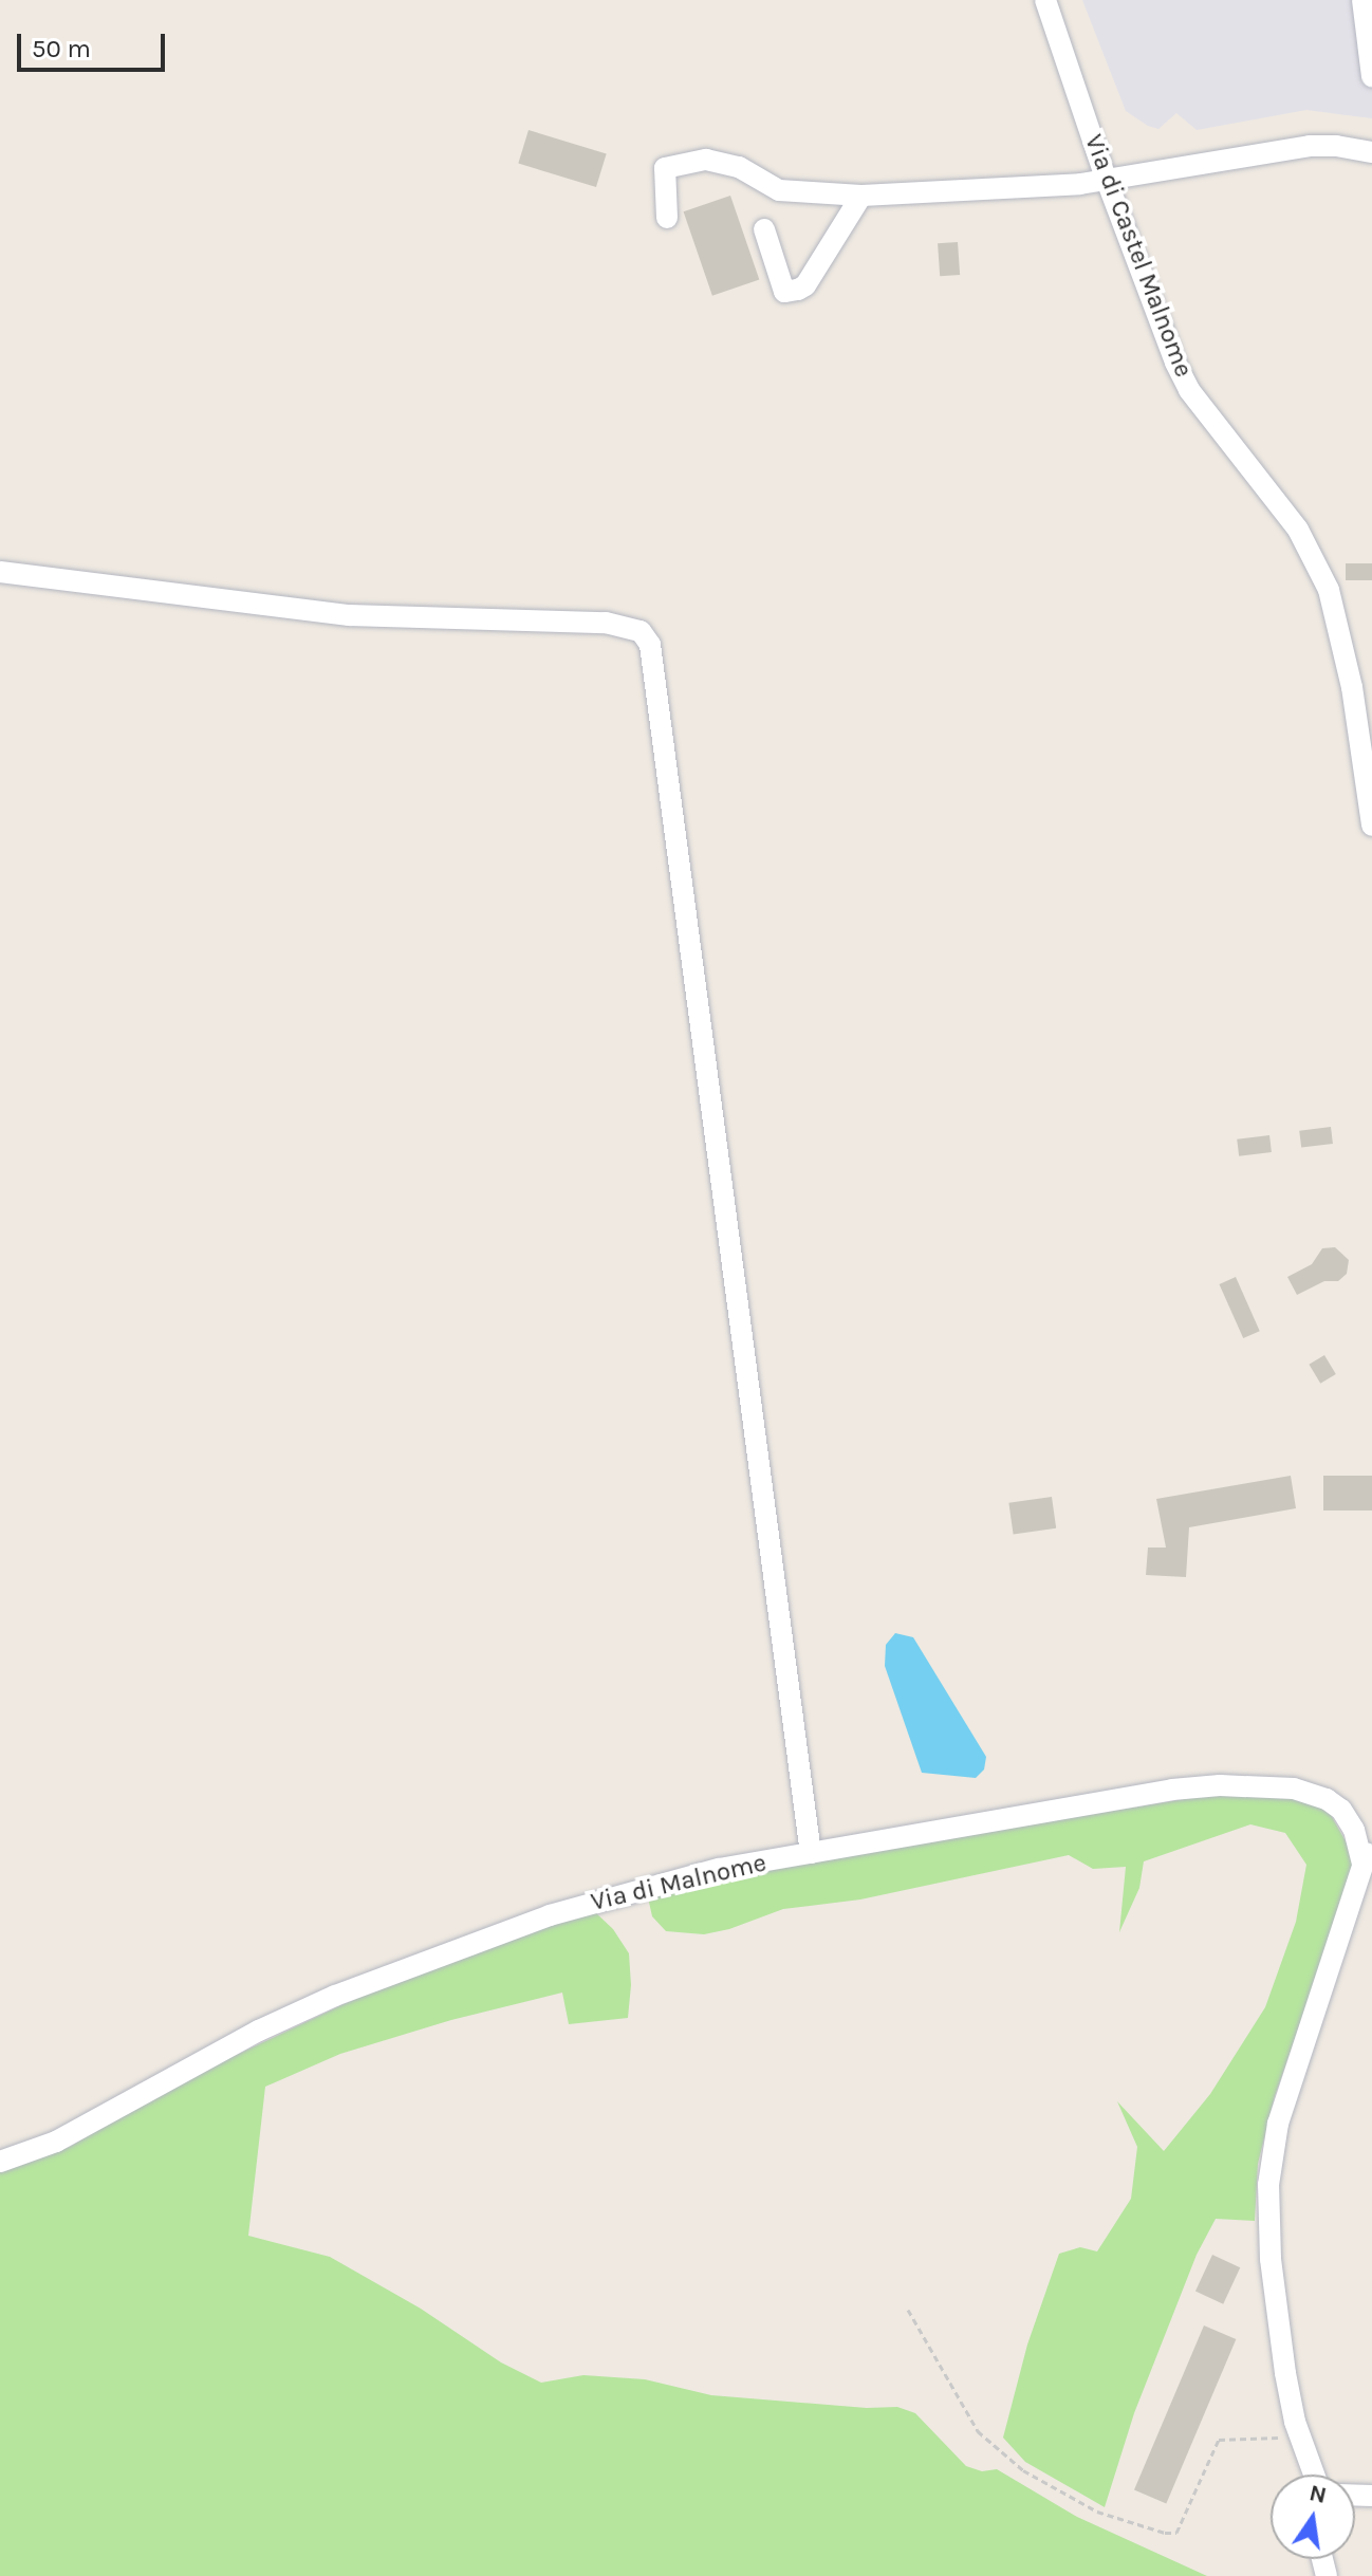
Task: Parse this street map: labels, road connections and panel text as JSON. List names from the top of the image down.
{
  "streets": {
    "street": ["Via di Castel Malnome", "Via di Malnome"]
  },
  "scale_bar": "50 m",
  "north": "top"
}
